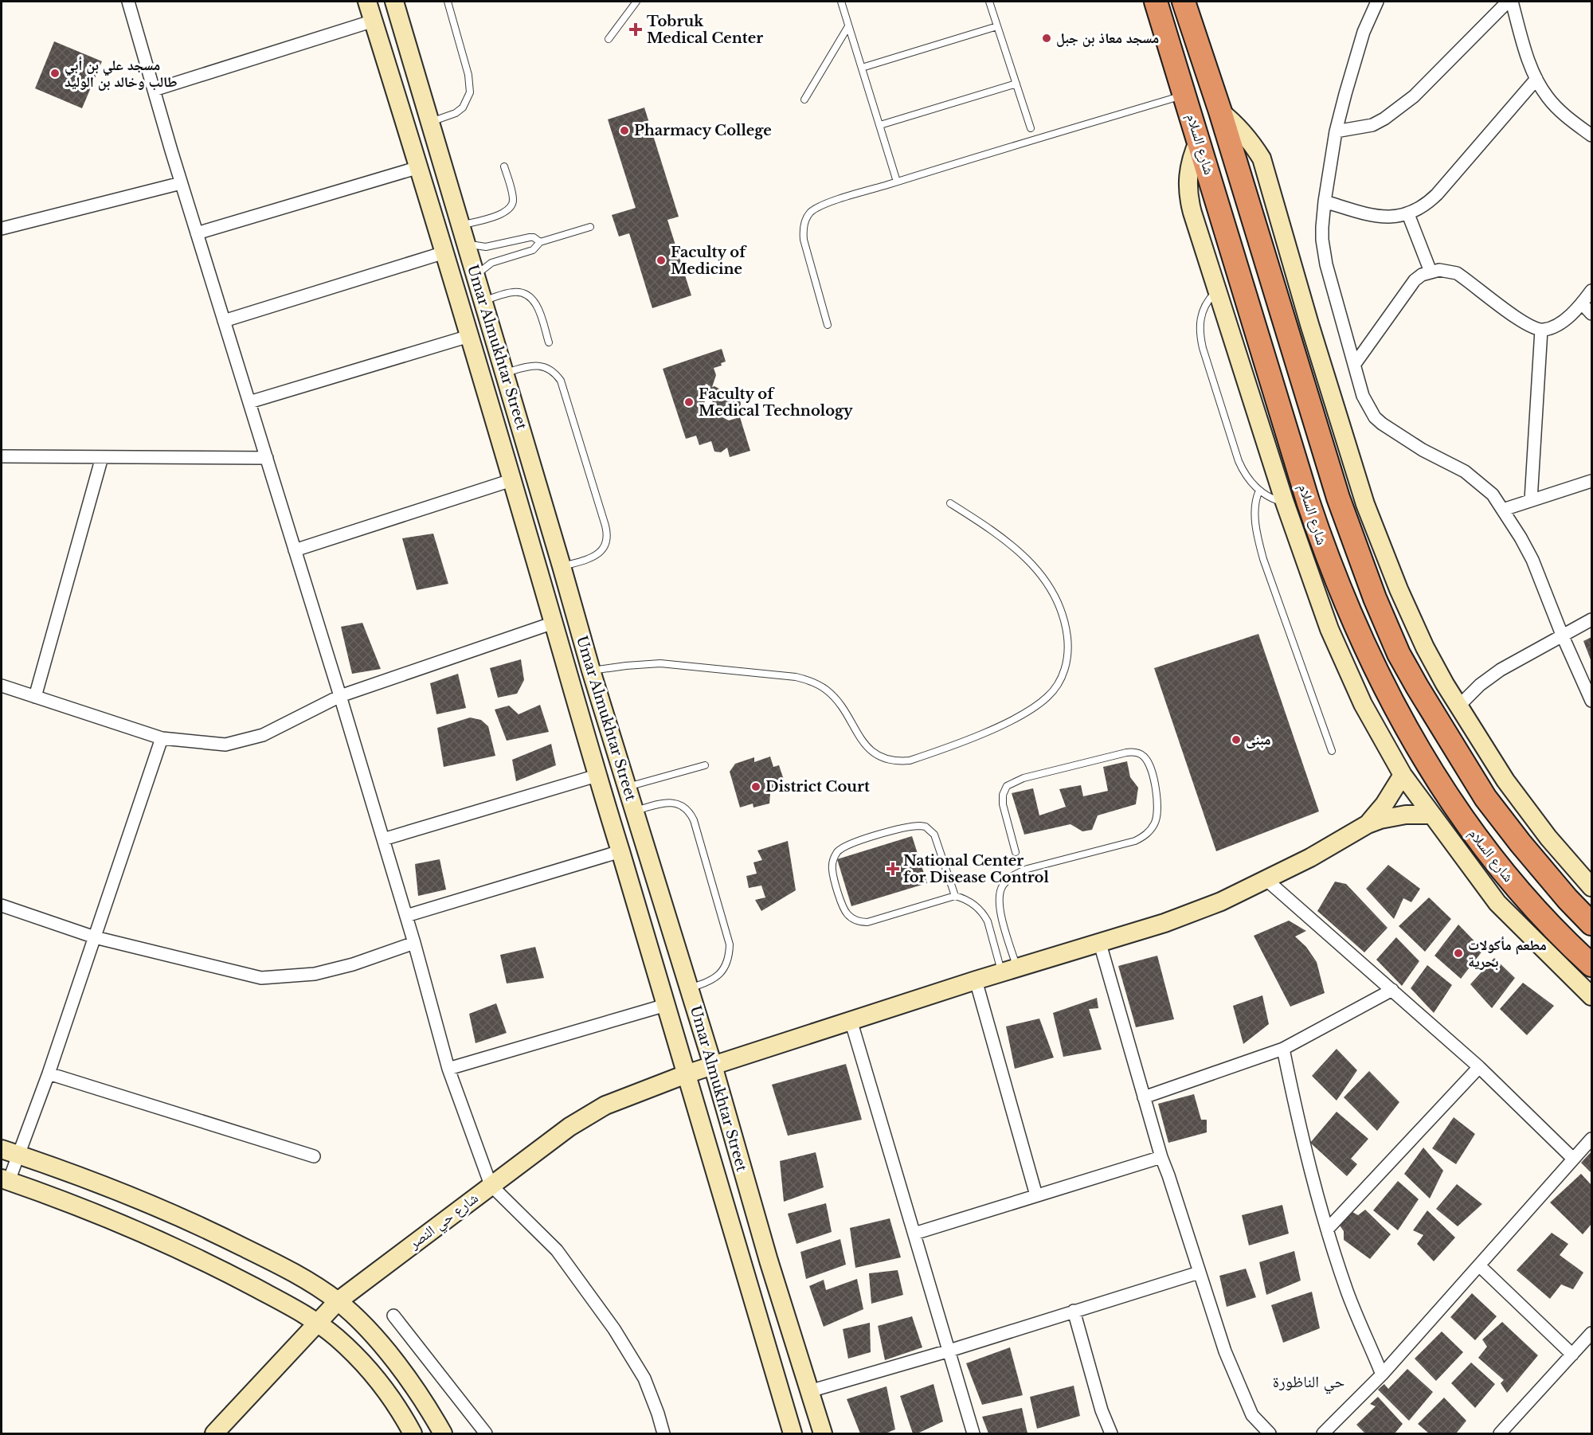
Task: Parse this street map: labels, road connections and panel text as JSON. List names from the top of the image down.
{
  "streets": {
    "highway": ["شارع السلام"],
    "street": ["Umar Almukhtar Street", "شارع حي النصر"]
  },
  "crossings": [
    ["Umar Almukhtar Street", "شارع حي النصر"]
  ],
  "districts": ["حي الناظورة"],
  "places": {
    "health": ["Tobruk Medical Center", "National Center for Disease Control"],
    "other": [
      "مسجد معاذ بن جبل",
      "مسجد علي بن أبي طالب وخالد بن الوليد",
      "Pharmacy College",
      "Faculty of Medicine",
      "Faculty of Medical Technology",
      "مبنى",
      "District Court",
      "مطعم مأكولات بحرية"
    ]
  }
}
